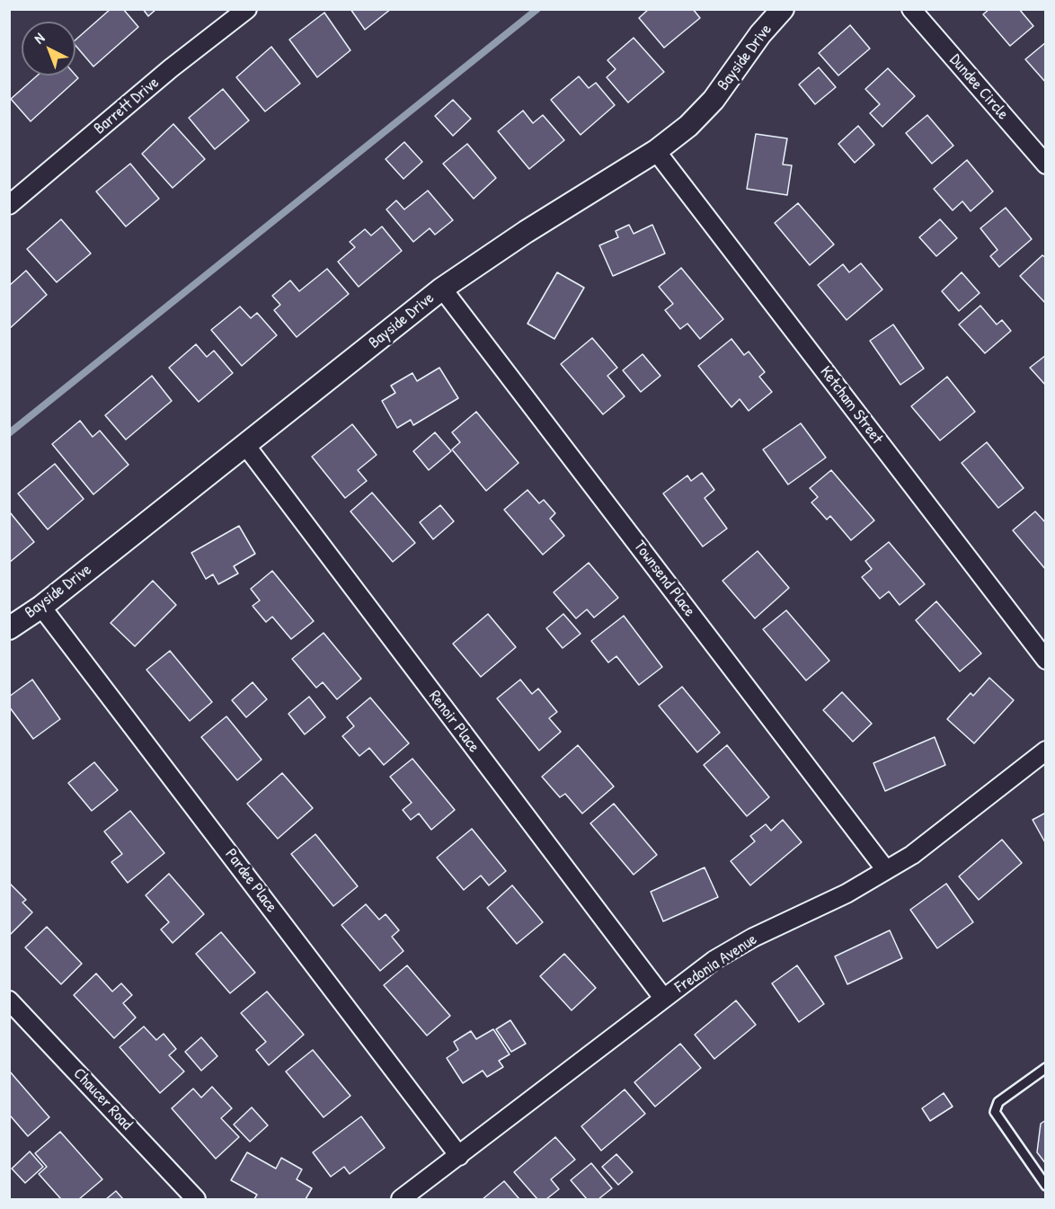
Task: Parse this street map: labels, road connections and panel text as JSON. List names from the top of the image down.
{
  "streets": {
    "street": [
      "Bayside Drive",
      "Dundee Circle",
      "Barrett Drive",
      "Ketcham Street",
      "Townsend Place",
      "Renoir Place",
      "Pardee Place",
      "Fredonia Avenue",
      "Chaucer Road"
    ]
  },
  "crossings": [
    ["Bayside Drive", "Ketcham Street"],
    ["Bayside Drive", "Townsend Place"],
    ["Bayside Drive", "Renoir Place"],
    ["Bayside Drive", "Pardee Place"],
    ["Townsend Place", "Fredonia Avenue"],
    ["Renoir Place", "Fredonia Avenue"],
    ["Pardee Place", "Fredonia Avenue"]
  ],
  "north": "top left"
}
